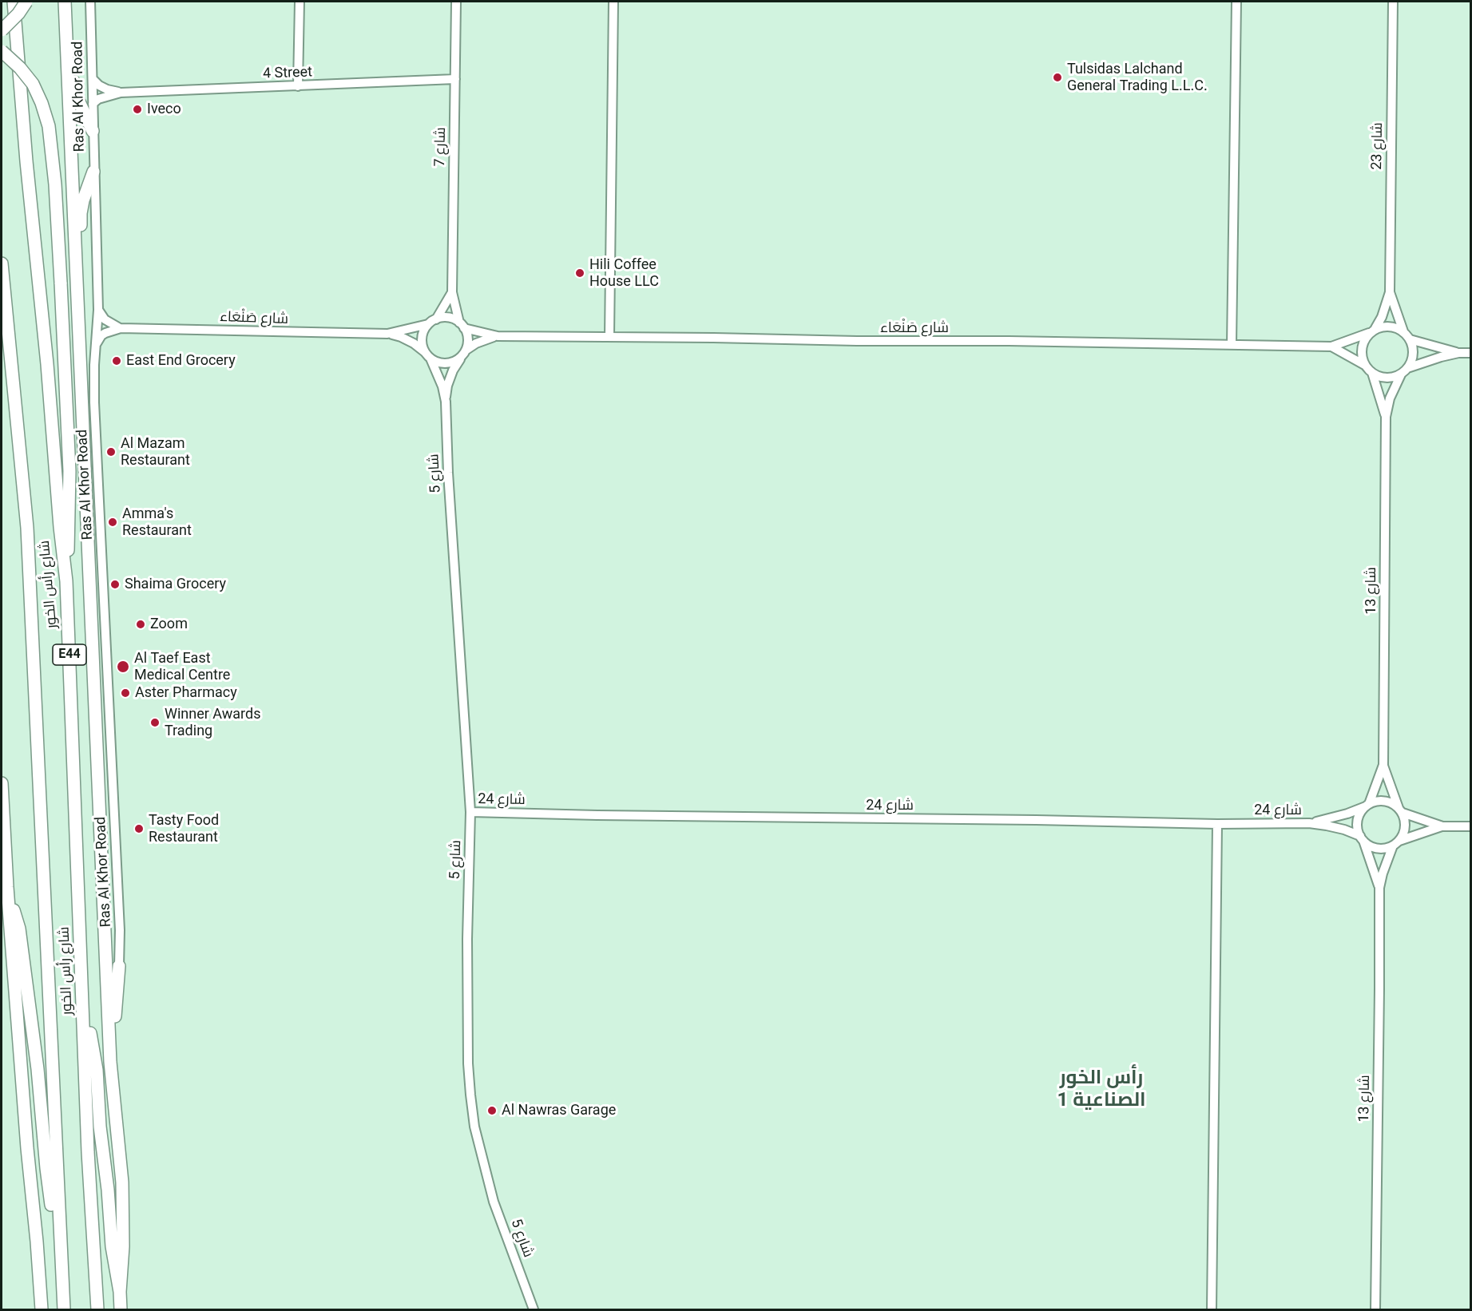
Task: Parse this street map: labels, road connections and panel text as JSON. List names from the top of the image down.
{
  "streets": {
    "highway": ["شارع رأس الخور", "E44"],
    "street": [
      "4 Street",
      "Ras Al Khor Road",
      "شارع 23",
      "شارع 7",
      "شارع صَنْعَاء",
      "شارع 5",
      "شارع 13",
      "شارع 24"
    ]
  },
  "crossings": [
    ["4 Street", "Ras Al Khor Road"],
    ["4 Street", "شارع 7"],
    ["Ras Al Khor Road", "شارع صَنْعَاء"],
    ["شارع 23", "شارع صَنْعَاء"],
    ["شارع 23", "شارع 13"],
    ["شارع 7", "شارع صَنْعَاء"],
    ["شارع 7", "شارع 5"],
    ["شارع صَنْعَاء", "شارع 5"],
    ["شارع صَنْعَاء", "شارع 13"],
    ["شارع 5", "شارع 24"],
    ["شارع 13", "شارع 24"]
  ],
  "districts": ["رأس الخور الصناعية 1"],
  "places": [
    "Tulsidas Lalchand General Trading L.L.C.",
    "Iveco",
    "Hili Coffee House LLC",
    "East End Grocery",
    "Al Mazam Restaurant",
    "Amma's Restaurant",
    "Shaima Grocery",
    "Zoom",
    "Al Taef East Medical Centre",
    "Aster Pharmacy",
    "Winner Awards Trading",
    "Tasty Food Restaurant",
    "Al Nawras Garage"
  ]
}
